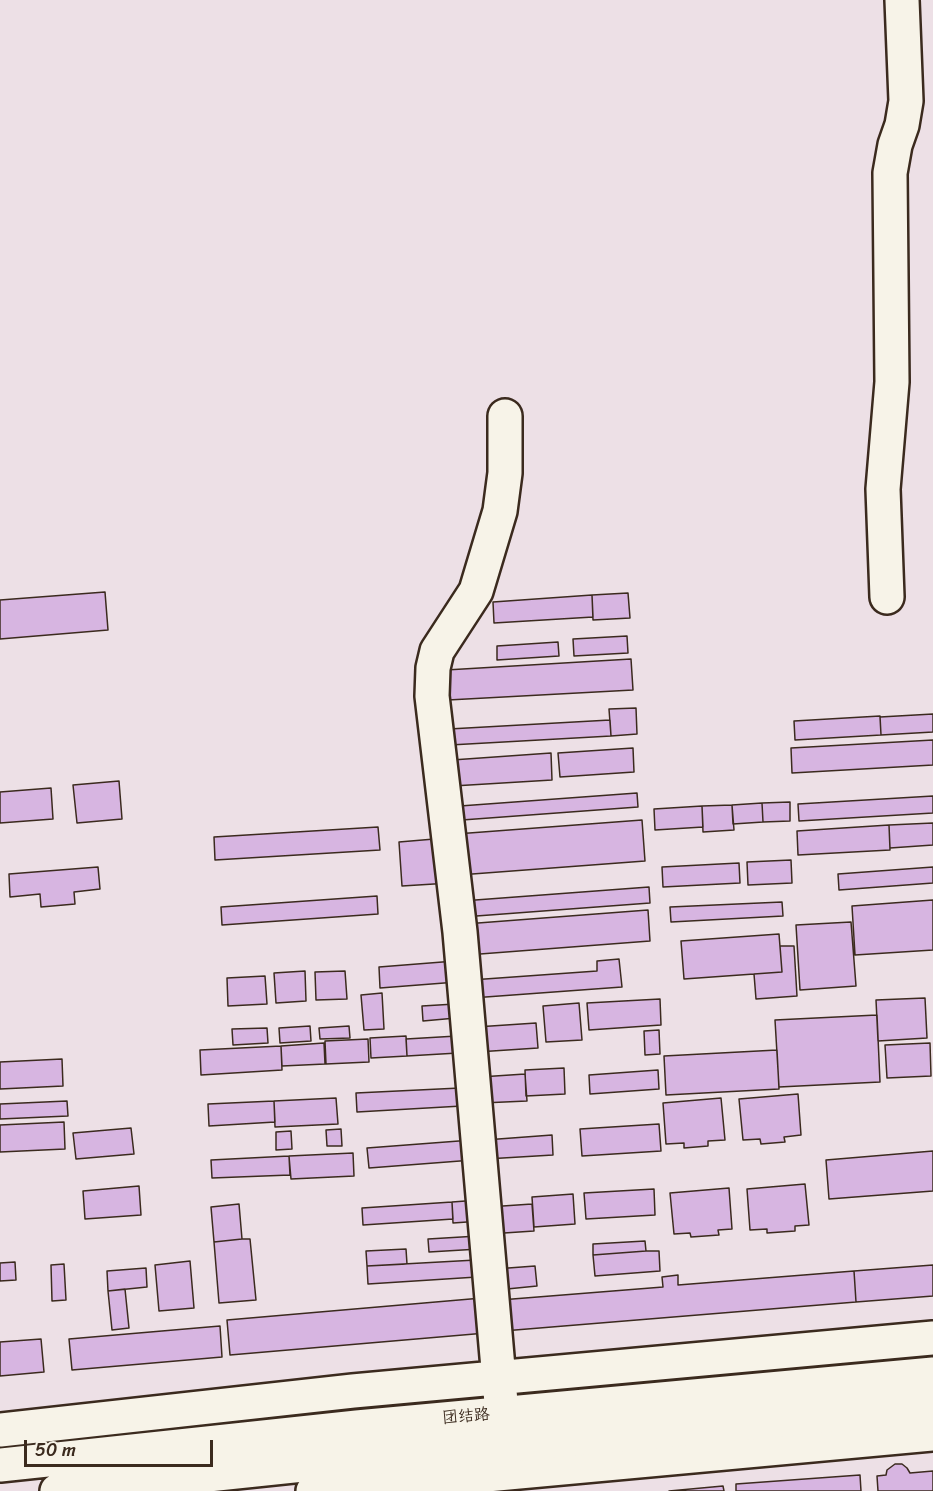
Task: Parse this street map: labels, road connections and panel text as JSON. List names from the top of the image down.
{
  "streets": {
    "street": ["团结路"]
  },
  "scale_bar": "50 m"
}
